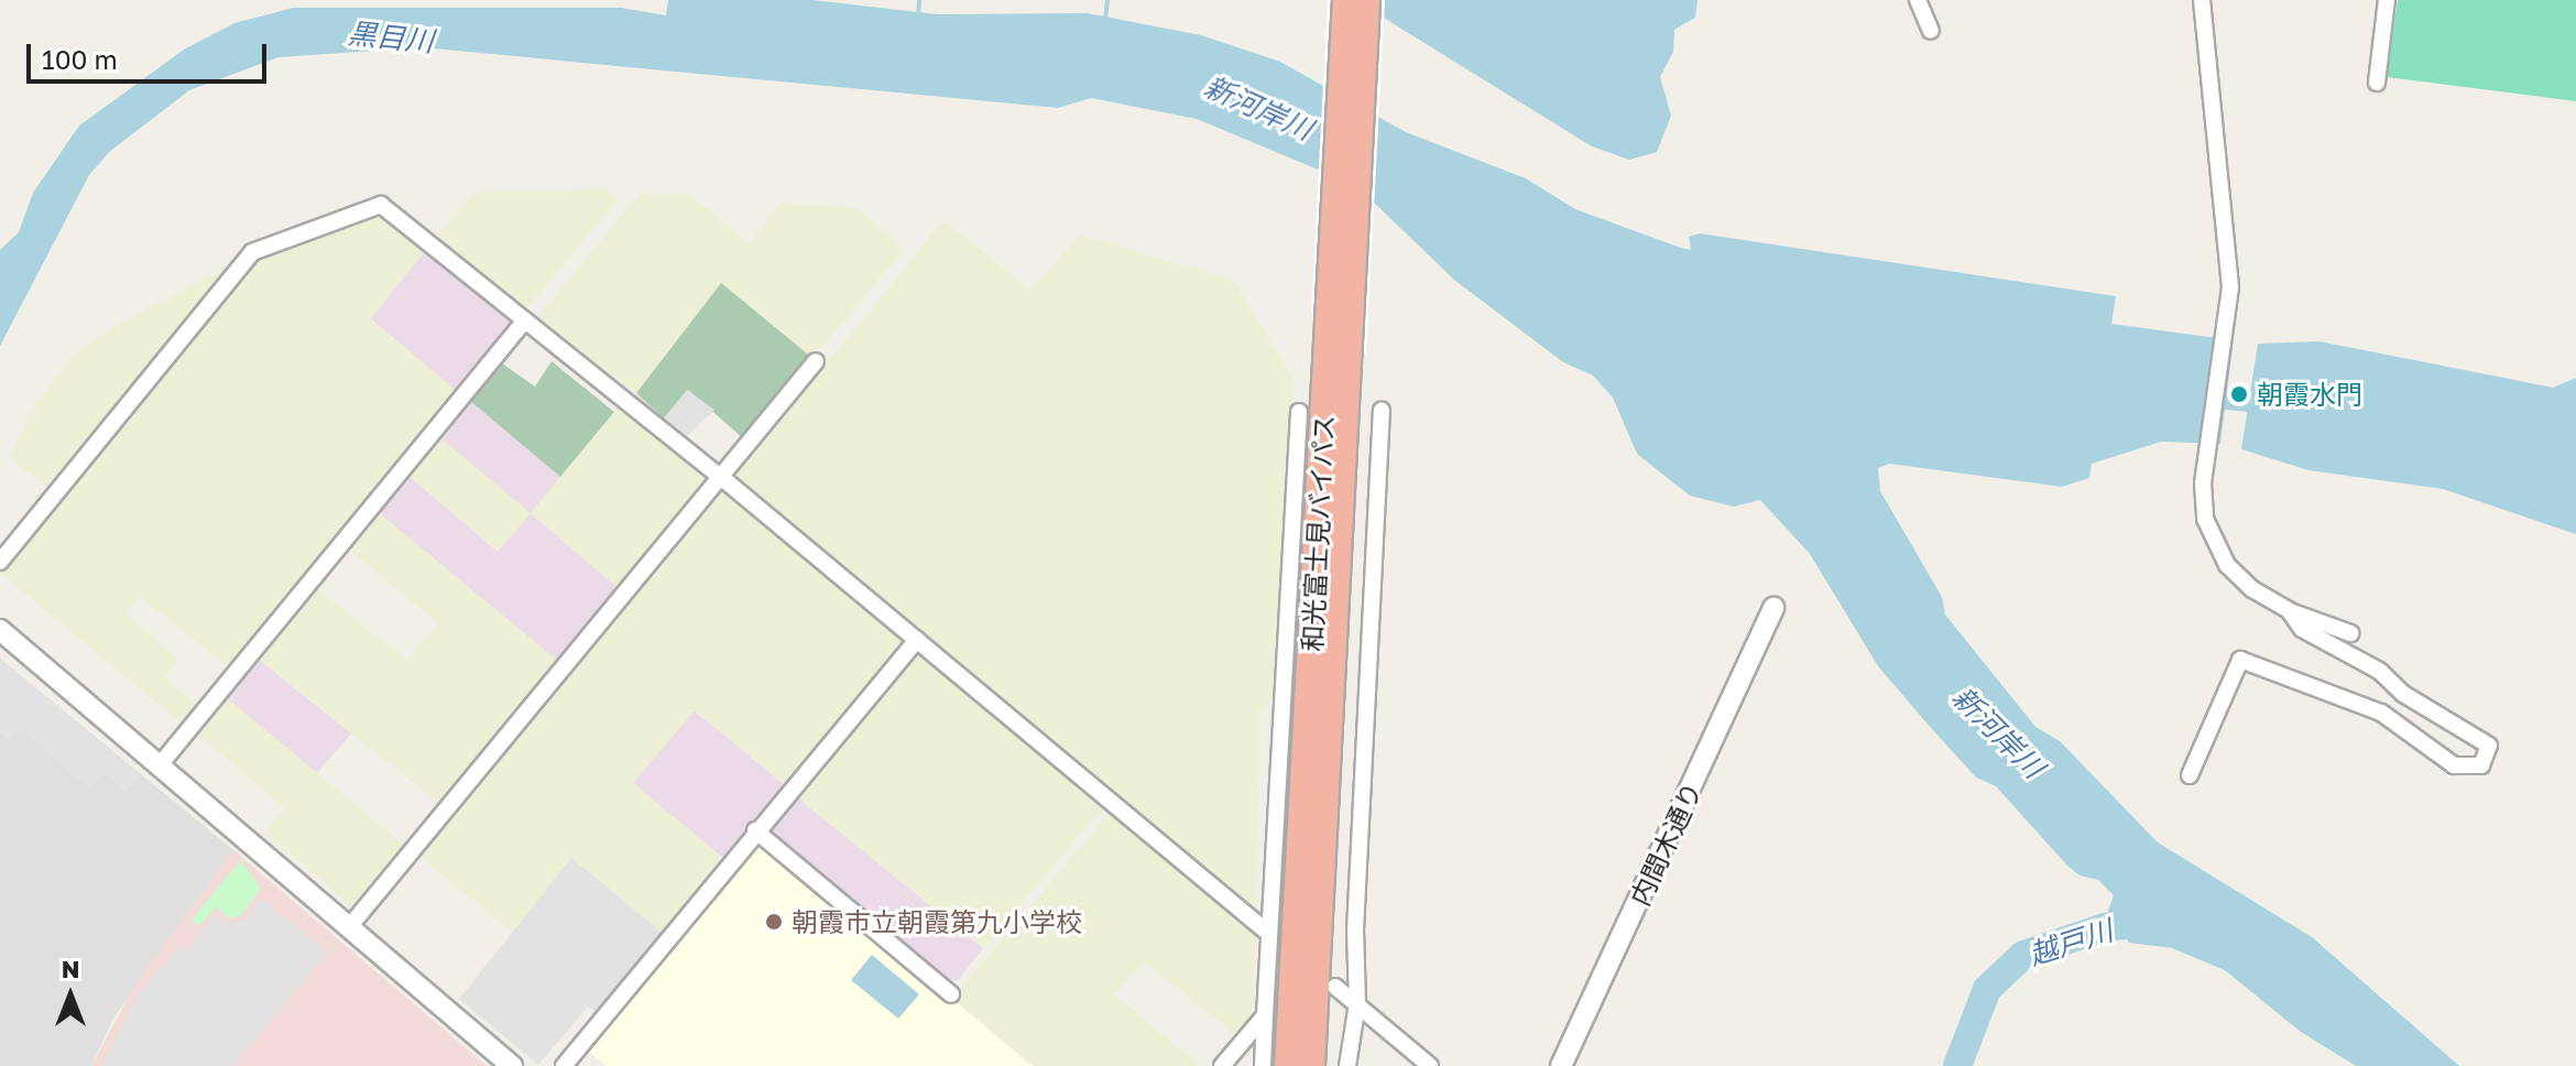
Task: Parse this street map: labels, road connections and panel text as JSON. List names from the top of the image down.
{
  "streets": {
    "highway": ["和光富士見バイパス"],
    "street": ["内間木通り"]
  },
  "water": ["黒目川", "新河岸川", "越戸川"],
  "places": ["朝霞水門", "朝霞市立朝霞第九小学校"],
  "scale_bar": "100 m",
  "north": "top"
}
